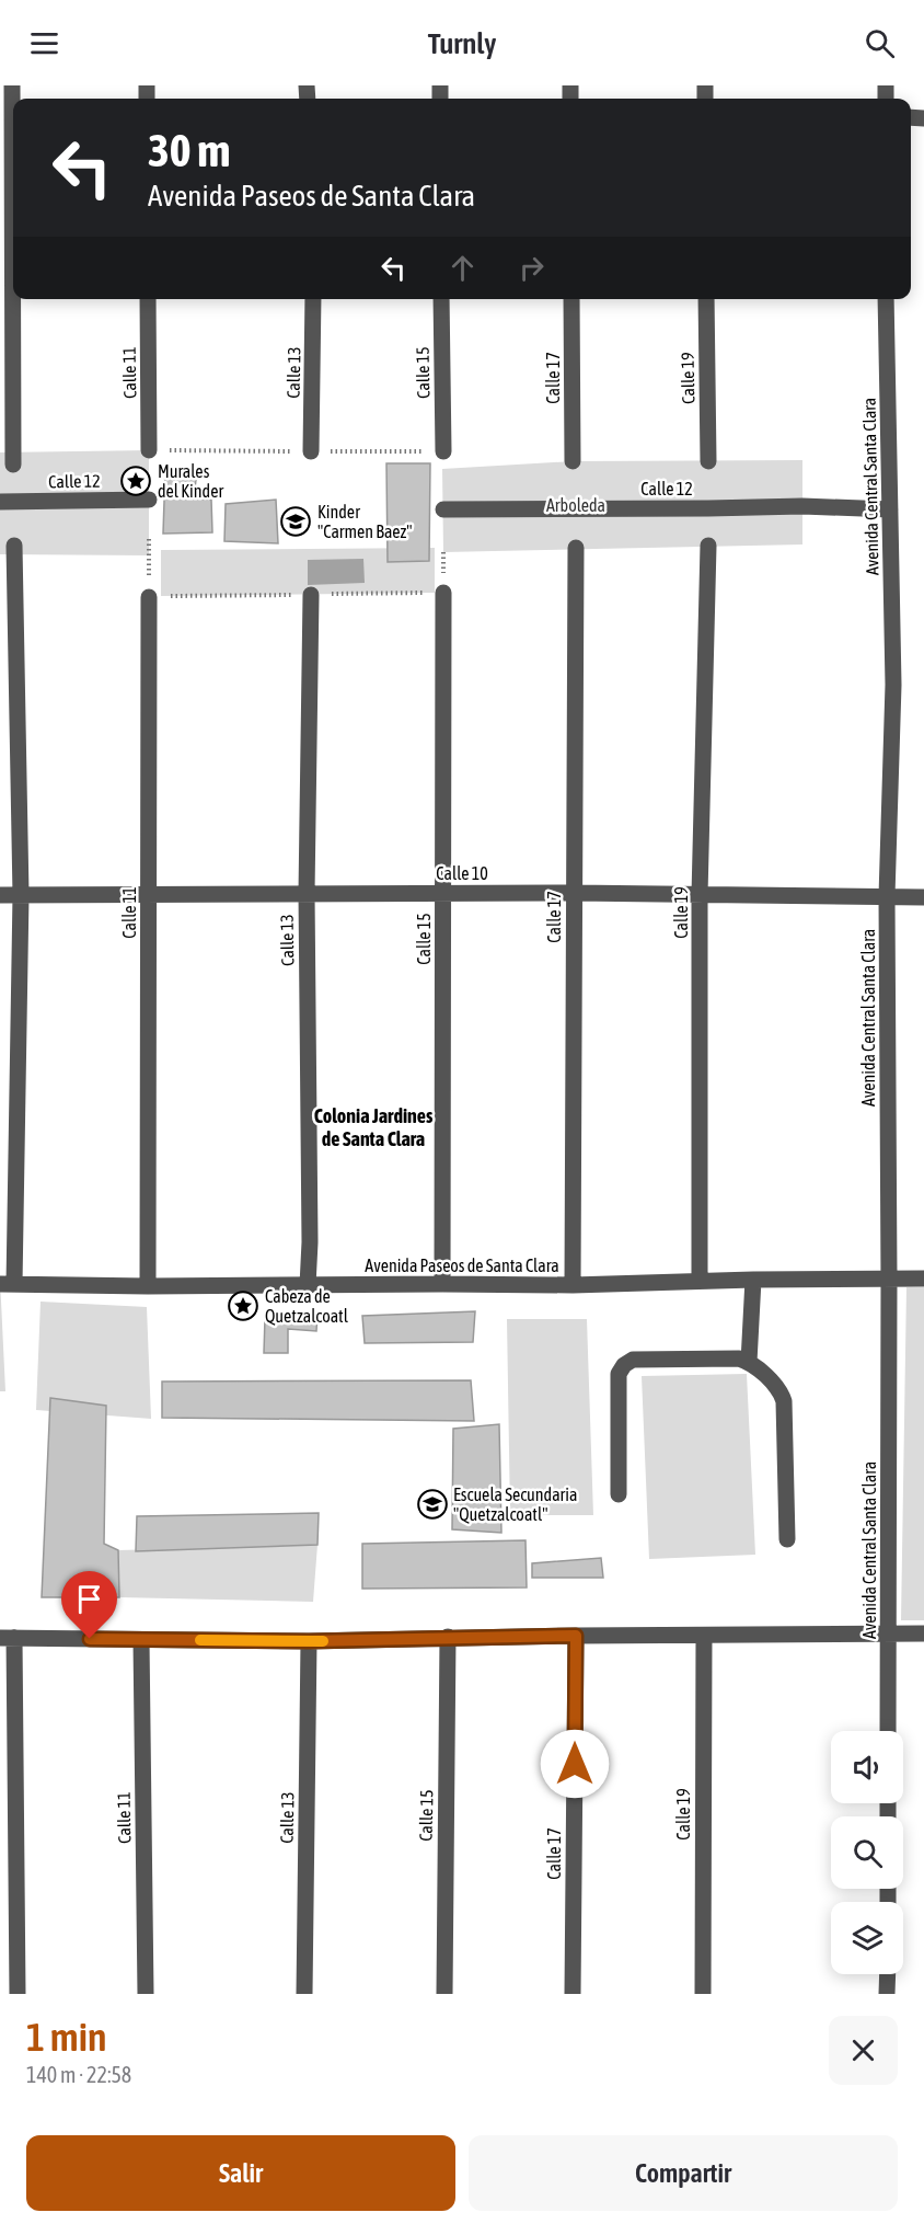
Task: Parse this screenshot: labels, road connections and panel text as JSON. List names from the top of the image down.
{
  "streets": {
    "street": [
      "Calle 11",
      "Calle 13",
      "Calle 15",
      "Calle 17",
      "Calle 19",
      "Calle 12",
      "Avenida Central Santa Clara",
      "Calle 10",
      "Avenida Paseos de Santa Clara"
    ]
  },
  "crossings": [
    ["Calle 11", "Calle 10"],
    ["Calle 11", "Avenida Paseos de Santa Clara"],
    ["Calle 13", "Calle 10"],
    ["Calle 13", "Avenida Paseos de Santa Clara"],
    ["Calle 15", "Calle 10"],
    ["Calle 15", "Avenida Paseos de Santa Clara"],
    ["Calle 17", "Calle 10"],
    ["Calle 17", "Avenida Paseos de Santa Clara"],
    ["Calle 19", "Calle 10"],
    ["Calle 19", "Avenida Paseos de Santa Clara"],
    ["Calle 12", "Avenida Central Santa Clara"],
    ["Avenida Central Santa Clara", "Calle 10"],
    ["Avenida Central Santa Clara", "Avenida Paseos de Santa Clara"]
  ],
  "districts": ["Colonia Jardines de Santa Clara"],
  "parks": ["Arboleda"],
  "places": {
    "place": ["Murales del Kinder", "Cabeza de Quetzalcoatl"],
    "school or university": ["Kinder \"Carmen Baez\"", "Escuela Secundaria \"Quetzalcoatl\""]
  },
  "page": {
    "header": "Turnly",
    "turn": ["30 m", "Avenida Paseos de Santa Clara"],
    "heading": ["1 min", "140 m · 22:58"],
    "buttons": ["Salir", "Compartir"]
  }
}
